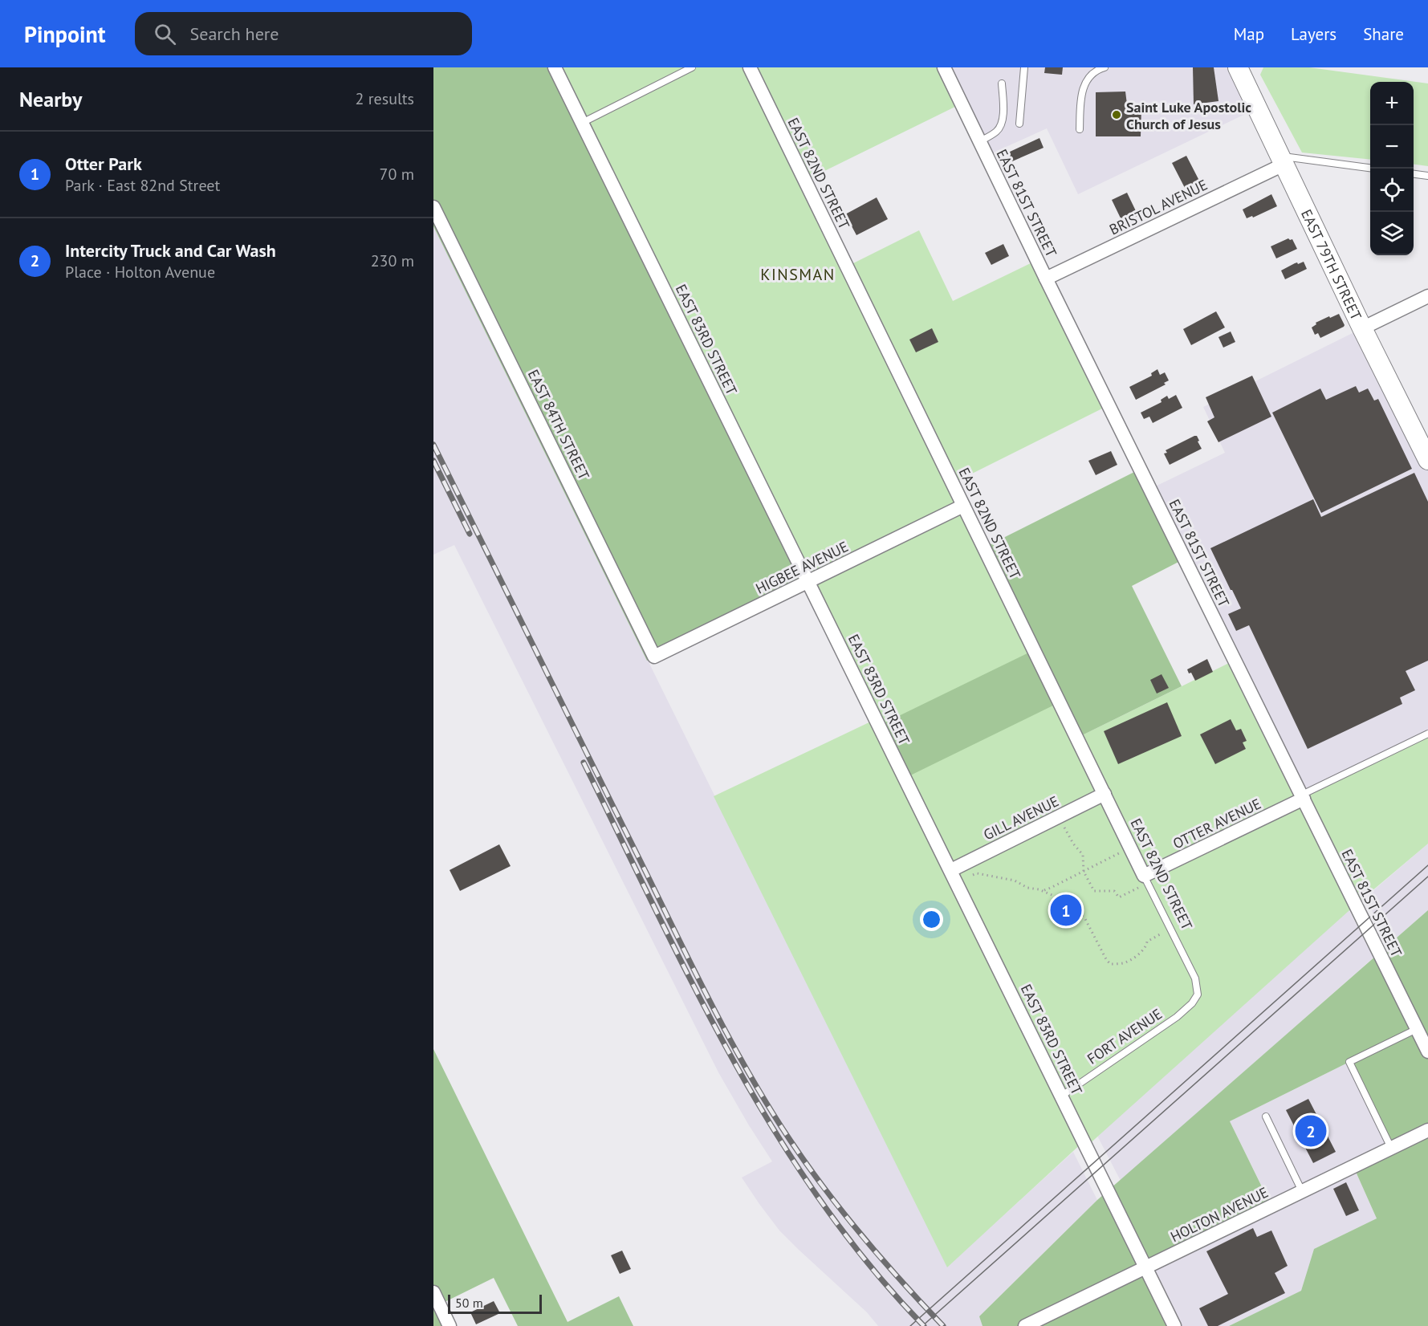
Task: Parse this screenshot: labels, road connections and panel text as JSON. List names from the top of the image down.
{
  "streets": {
    "main road": ["EAST 79TH STREET"],
    "street": [
      "EAST 82ND STREET",
      "EAST 81ST STREET",
      "BRISTOL AVENUE",
      "EAST 83RD STREET",
      "EAST 84TH STREET",
      "HIGBEE AVENUE",
      "GILL AVENUE",
      "OTTER AVENUE",
      "HOLTON AVENUE"
    ],
    "lane": ["FORT AVENUE"]
  },
  "crossings": [
    ["EAST 82ND STREET", "HIGBEE AVENUE"],
    ["EAST 82ND STREET", "GILL AVENUE"],
    ["EAST 82ND STREET", "OTTER AVENUE"],
    ["EAST 82ND STREET", "FORT AVENUE"],
    ["EAST 81ST STREET", "BRISTOL AVENUE"],
    ["EAST 81ST STREET", "OTTER AVENUE"],
    ["BRISTOL AVENUE", "EAST 79TH STREET"],
    ["EAST 83RD STREET", "HIGBEE AVENUE"],
    ["EAST 83RD STREET", "GILL AVENUE"],
    ["EAST 83RD STREET", "FORT AVENUE"],
    ["EAST 83RD STREET", "HOLTON AVENUE"],
    ["EAST 84TH STREET", "HIGBEE AVENUE"]
  ],
  "districts": ["KINSMAN"],
  "places": ["Saint Luke Apostolic Church of Jesus"],
  "scale_bar": "50 m",
  "page": {
    "header": "Pinpoint",
    "search": "Search here",
    "nav": ["Map", "Layers", "Share"],
    "heading": ["Nearby", "2 results"],
    "map_buttons": ["+", "−"],
    "list": [
      {
        "mark": "1",
        "name": "Otter Park",
        "note": "Park · East 82nd Street",
        "value": "70 m"
      },
      {
        "mark": "2",
        "name": "Intercity Truck and Car Wash",
        "note": "Place · Holton Avenue",
        "value": "230 m"
      }
    ],
    "pins": ["1", "2"],
    "scale": "50 m"
  }
}
